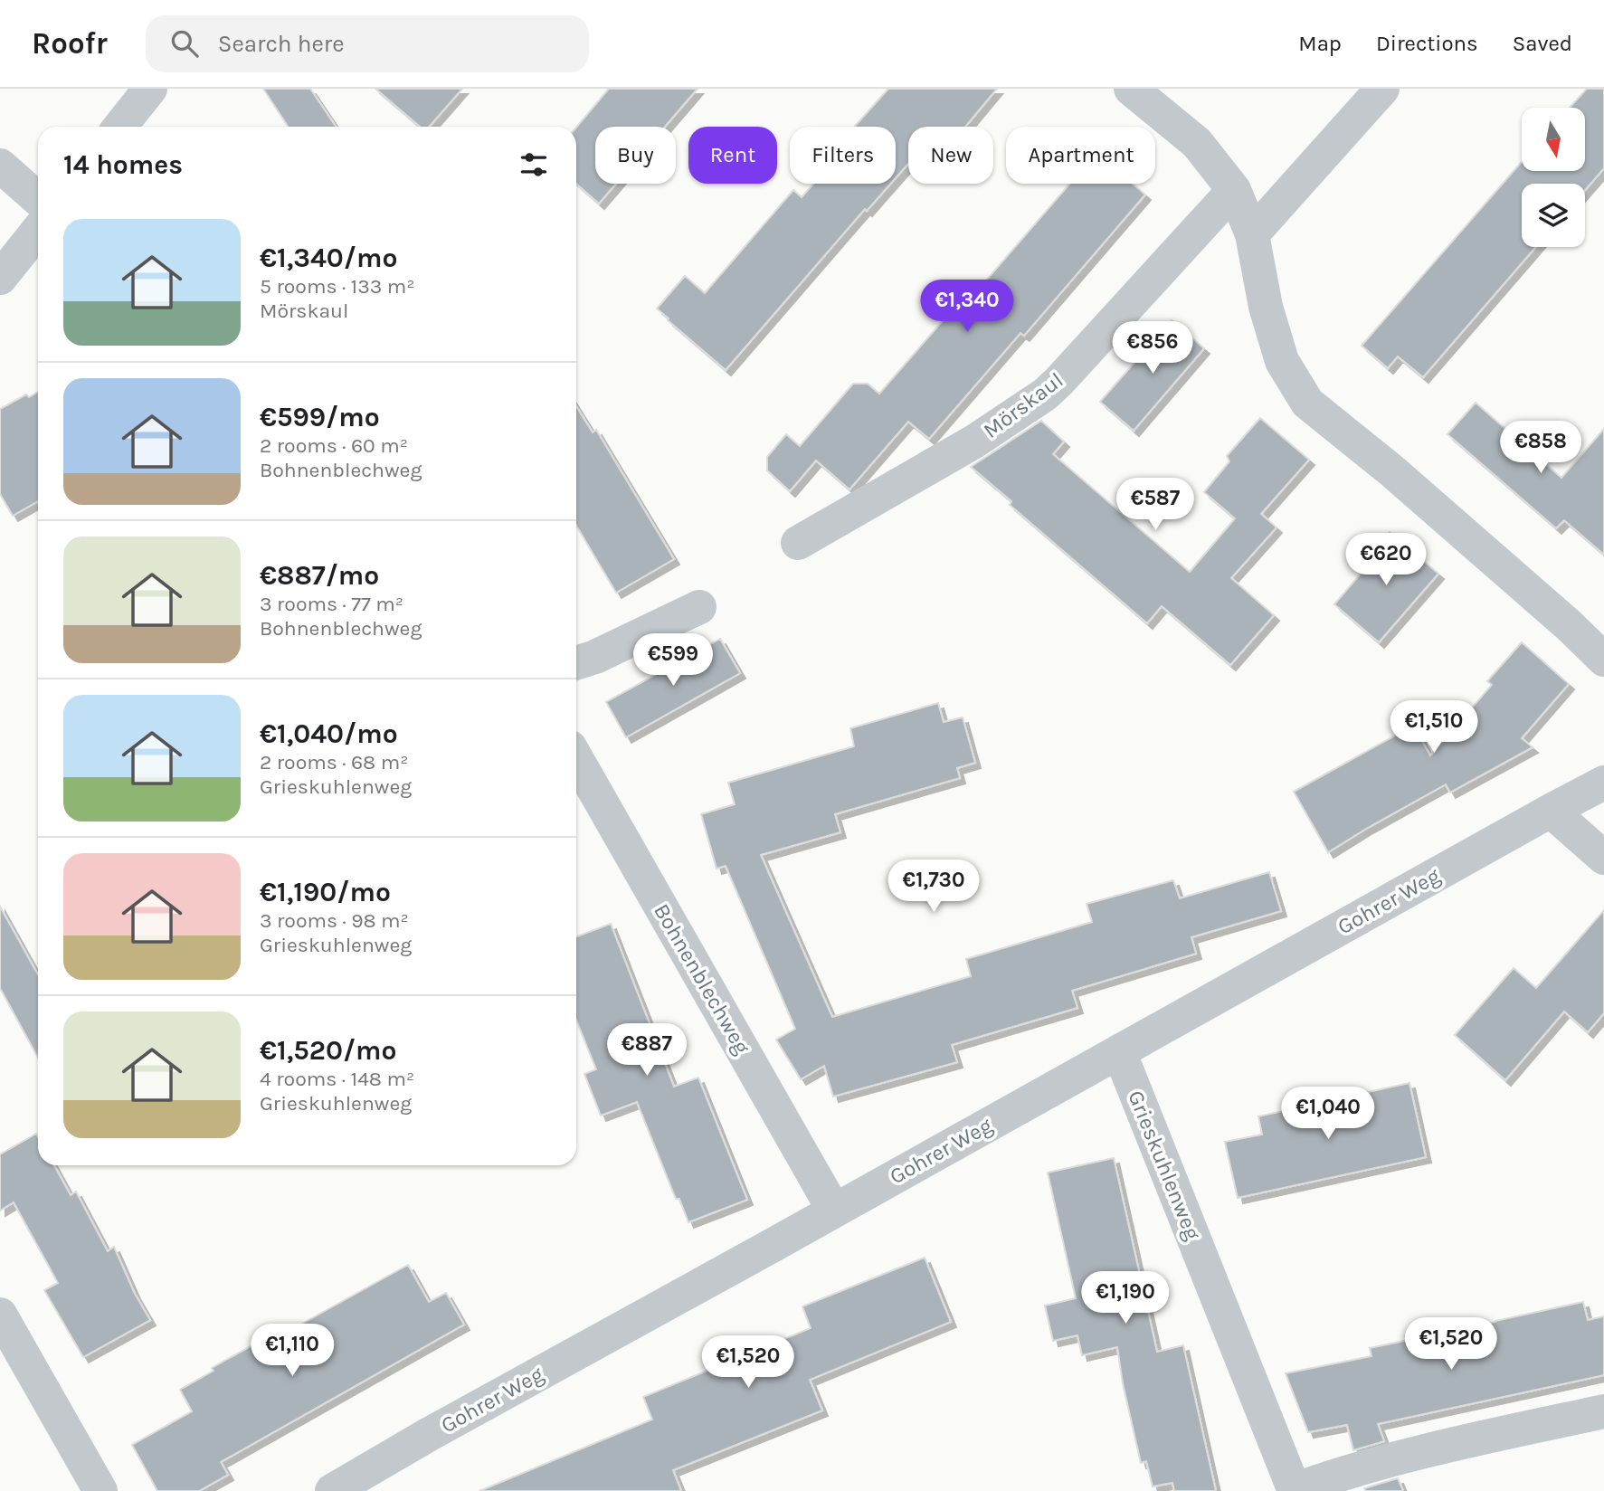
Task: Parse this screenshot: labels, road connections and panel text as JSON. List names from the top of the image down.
{
  "streets": {
    "street": [
      "Mörskaul",
      "Gohrer Weg",
      "Bohnenblechweg",
      "Grieskuhlenweg"
    ]
  },
  "crossings": [
    ["Gohrer Weg", "Bohnenblechweg"],
    ["Gohrer Weg", "Grieskuhlenweg"]
  ],
  "north": "bottom",
  "page": {
    "header": "Roofr",
    "search": "Search here",
    "nav": ["Map", "Directions", "Saved"],
    "chip": [
      "Buy",
      "Rent",
      "Filters",
      "New",
      "Apartment"
    ],
    "heading": "14 homes",
    "list": [
      {
        "name": "€1,340/mo",
        "note": "5 rooms · 133 m² · Mörskaul"
      },
      {
        "name": "€599/mo",
        "note": "2 rooms · 60 m² · Bohnenblechweg"
      },
      {
        "name": "€887/mo",
        "note": "3 rooms · 77 m² · Bohnenblechweg"
      },
      {
        "name": "€1,040/mo",
        "note": "2 rooms · 68 m² · Grieskuhlenweg"
      },
      {
        "name": "€1,190/mo",
        "note": "3 rooms · 98 m² · Grieskuhlenweg"
      },
      {
        "name": "€1,520/mo",
        "note": "4 rooms · 148 m² · Grieskuhlenweg"
      }
    ],
    "price": [
      "€1,340",
      "€856",
      "€858",
      "€587",
      "€620",
      "€599",
      "€1,510",
      "€1,730",
      "€887",
      "€1,040",
      "€1,190",
      "€1,520",
      "€1,110",
      "€1,520"
    ]
  }
}
